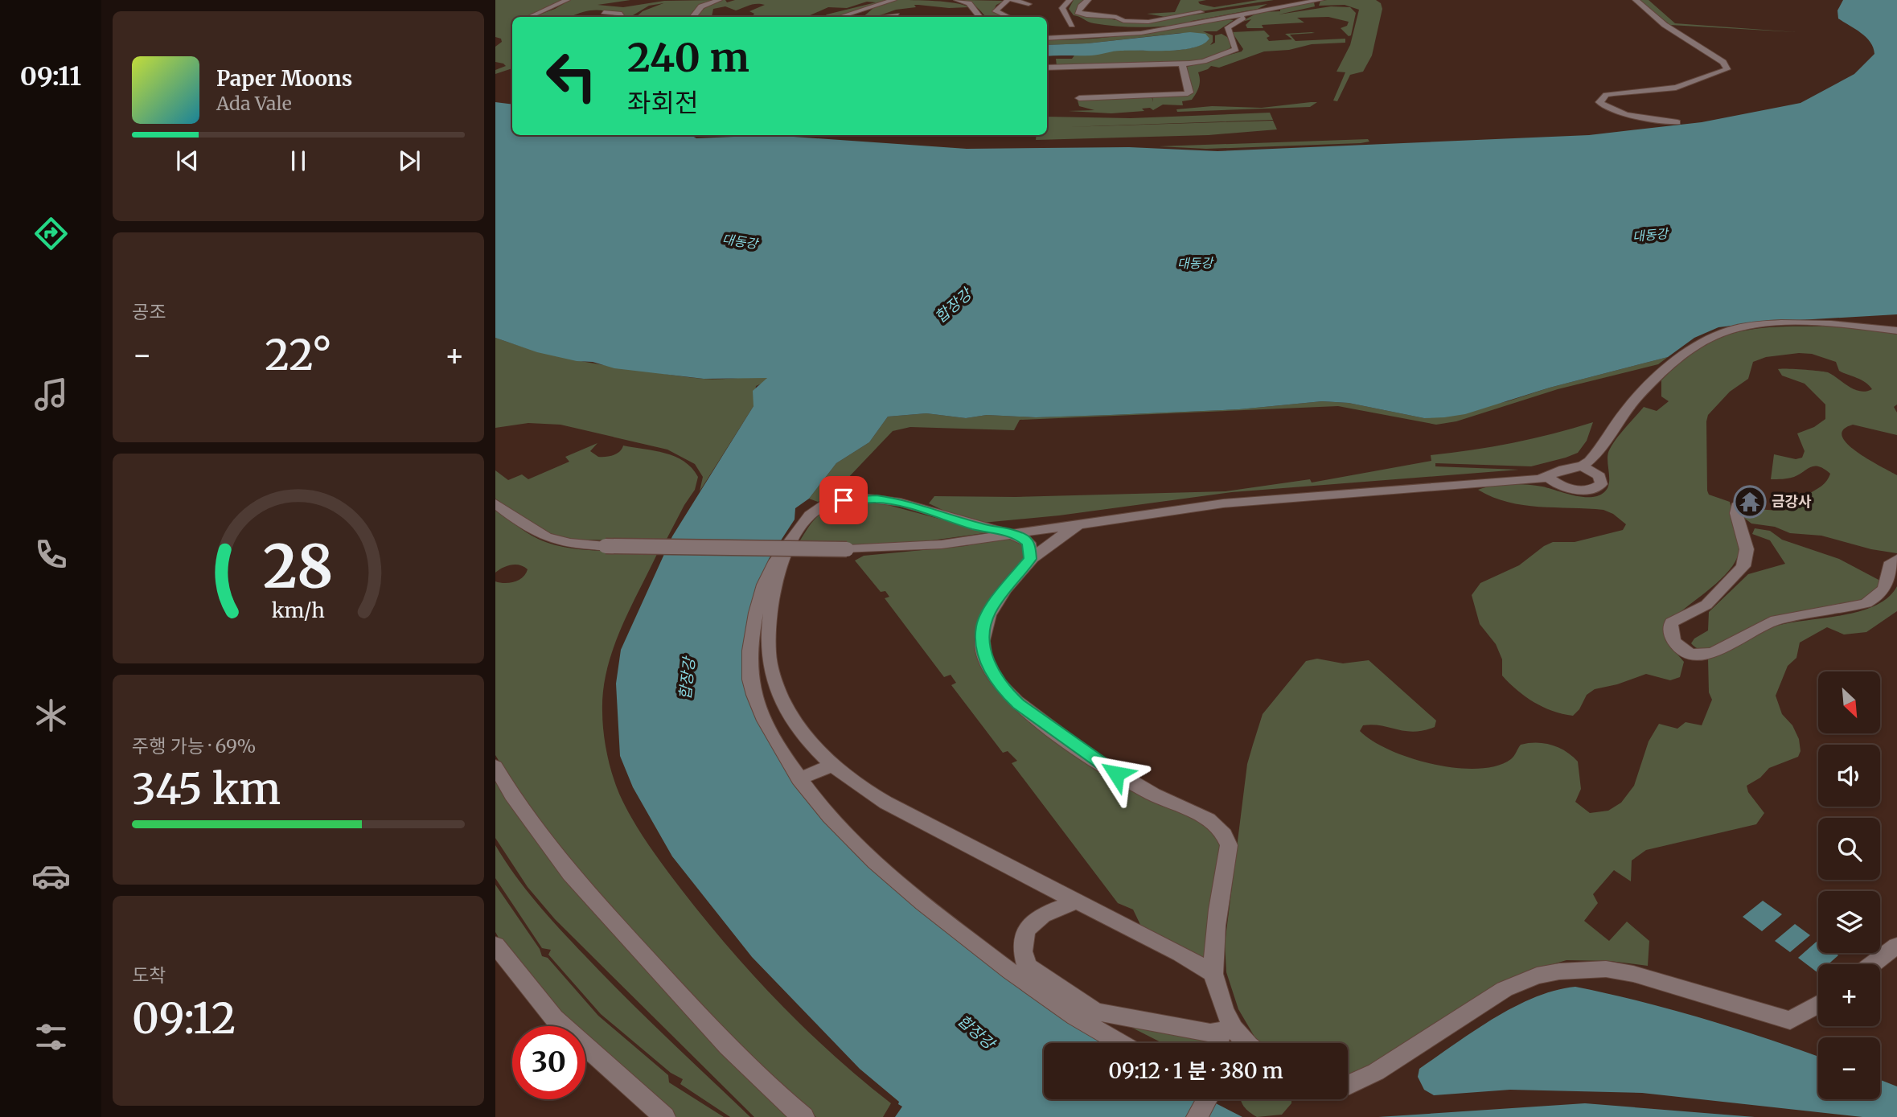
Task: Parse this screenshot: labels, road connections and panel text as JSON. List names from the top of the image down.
{
  "water": ["대동강", "합장강"],
  "places": {
    "temple": ["금강사"]
  },
  "north": "bottom right",
  "page": {
    "tabs": "09:11",
    "turn": ["240 m", "좌회전"],
    "song": ["Paper Moons", "Ada Vale"],
    "tile": [
      "공조",
      ["주행 가능 · 69%", "345 km"],
      ["도착", "09:12"]
    ],
    "heat": ["−", "22°", "+"],
    "map_buttons": ["+", "−"],
    "limit": "30",
    "trip": "09:12 · 1 분 · 380 m",
    "gauge": ["28", "km/h"]
  }
}
